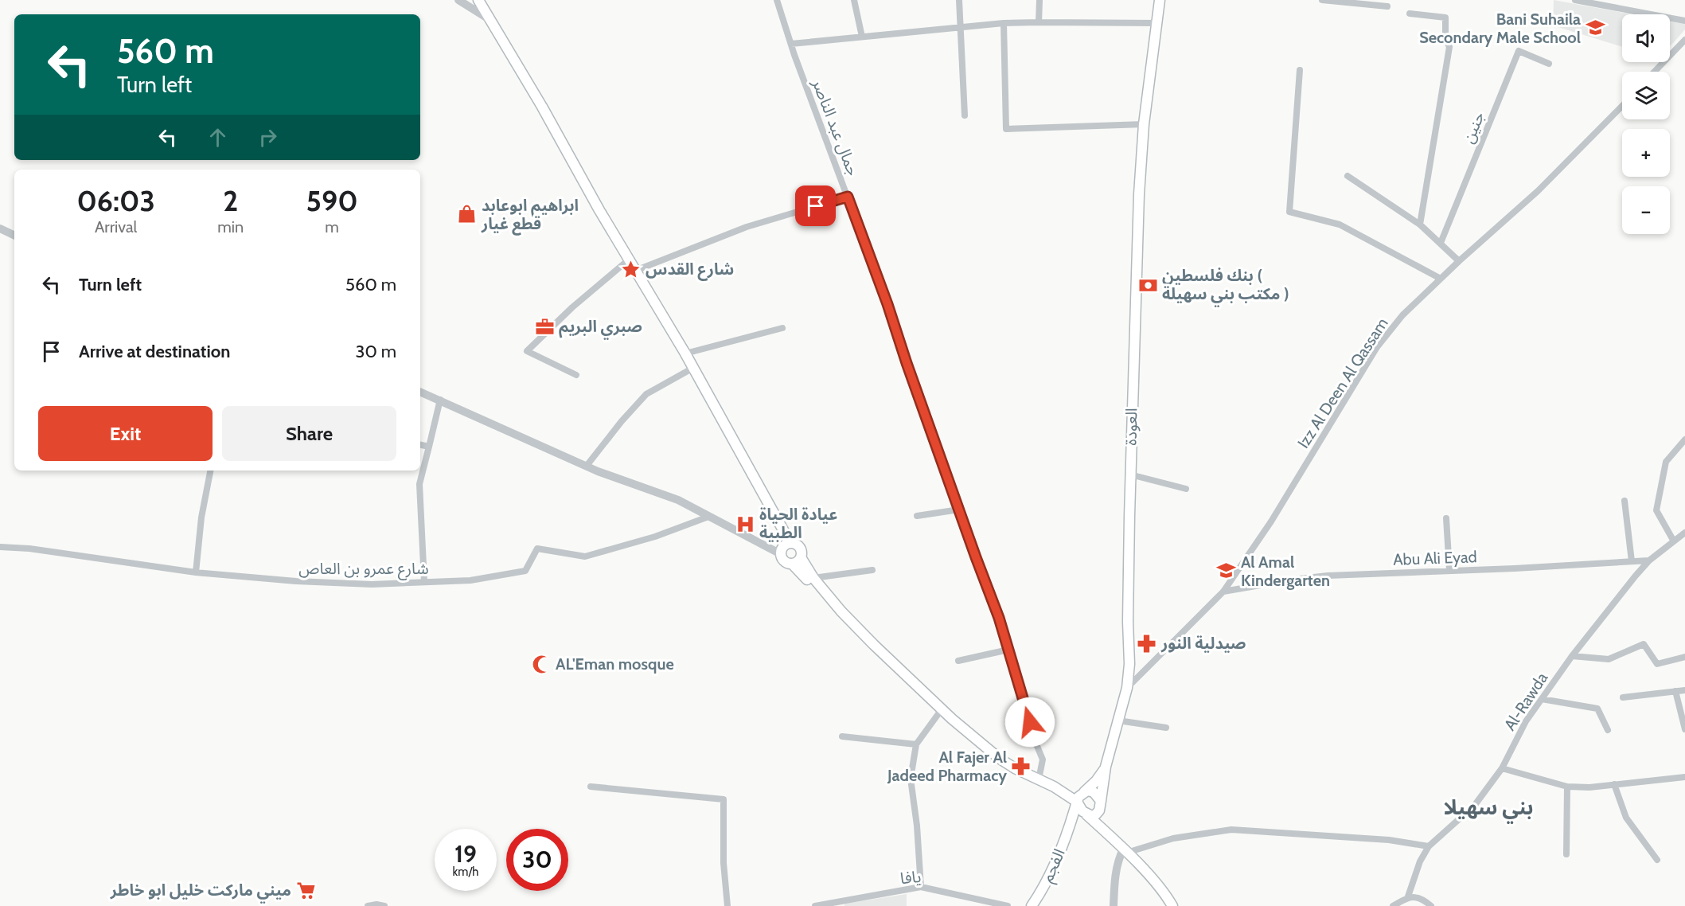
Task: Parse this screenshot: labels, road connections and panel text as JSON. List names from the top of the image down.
{
  "streets": {
    "main road": ["العودة", "الفجم"],
    "street": [
      "جمال عبد الناصر",
      "جنين",
      "Izz Al Deen Al Qassam",
      "Abu Ali Eyad",
      "شارع عمرو بن العاص",
      "Al-Rawda",
      "يافا"
    ]
  },
  "crossings": [
    ["Izz Al Deen Al Qassam", "العودة"],
    ["Izz Al Deen Al Qassam", "Abu Ali Eyad"],
    ["العودة", "الفجم"],
    ["Abu Ali Eyad", "Al-Rawda"]
  ],
  "districts": ["بني سهيلا"],
  "places": {
    "school or university": ["Bani Suhaila Secondary Male School", "Al Amal Kindergarten"],
    "shop": ["ابراهيم ابوعابد قطع غيار"],
    "place": ["شارع القدس"],
    "bank": ["بنك فلسطين ( مكتب بني سهيلة )"],
    "office": ["صبري البريم"],
    "hospital": ["عيادة الحياة الطبية"],
    "pharmacy": ["صيدلية النور", "Al Fajer Al Jadeed Pharmacy"],
    "mosque": ["AL'Eman mosque"],
    "supermarket": ["ميني ماركت خليل ابو خاطر"]
  },
  "page": {
    "map_buttons": ["+", "−"],
    "turn": ["560 m", "Turn left"],
    "eta": [
      "06:03",
      "Arrival",
      "2",
      "min",
      "590",
      "m"
    ],
    "list": [
      {
        "name": "Turn left",
        "value": "560 m"
      },
      {
        "name": "Arrive at destination",
        "value": "30 m"
      }
    ],
    "buttons": ["Exit", "Share"],
    "speed": "19 km/h",
    "limit": "30"
  }
}
